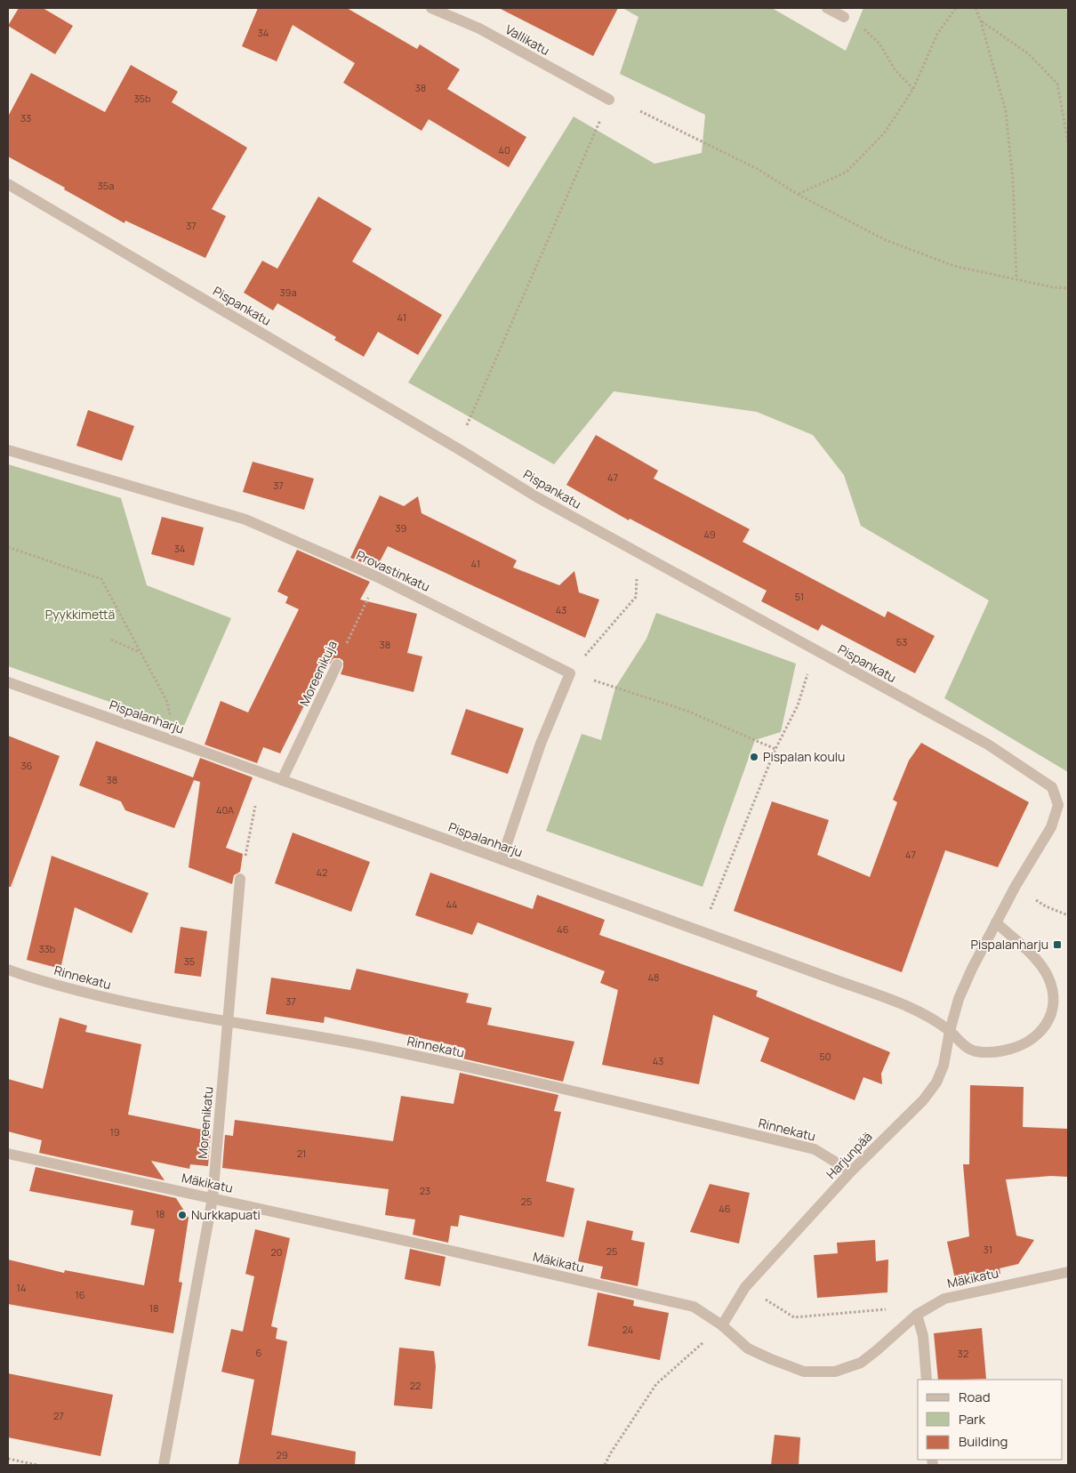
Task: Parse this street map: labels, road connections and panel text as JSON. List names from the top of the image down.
{
  "streets": {
    "street": [
      "Vallikatu",
      "Pispankatu",
      "Provastinkatu",
      "Moreenikuja",
      "Pispalanharju",
      "Rinnekatu",
      "Moreenikatu",
      "Harjunpää",
      "Mäkikatu"
    ]
  },
  "crossings": [
    ["Pispankatu", "Harjunpää"],
    ["Provastinkatu", "Moreenikuja"],
    ["Moreenikuja", "Pispalanharju"],
    ["Pispalanharju", "Harjunpää"],
    ["Rinnekatu", "Moreenikatu"],
    ["Rinnekatu", "Harjunpää"],
    ["Moreenikatu", "Mäkikatu"],
    ["Harjunpää", "Mäkikatu"]
  ],
  "parks": ["Pyykkimettä"],
  "places": {
    "other": ["Pispalan koulu", "Nurkkapuati"],
    "transit": ["Pispalanharju"]
  },
  "house_numbers": [
    "34",
    "38",
    "35b",
    "33",
    "40",
    "35a",
    "37",
    "39a",
    "41",
    "47",
    "37",
    "39",
    "49",
    "34",
    "41",
    "51",
    "43",
    "53",
    "38",
    "36",
    "38",
    "40A",
    "47",
    "42",
    "44",
    "46",
    "33b",
    "35",
    "48",
    "37",
    "50",
    "43",
    "19",
    "21",
    "23",
    "25",
    "46",
    "18",
    "31",
    "25",
    "20",
    "14",
    "16",
    "18",
    "24",
    "6",
    "32",
    "22",
    "27",
    "29"
  ],
  "legend": ["Road", "Park", "Building"]
}
